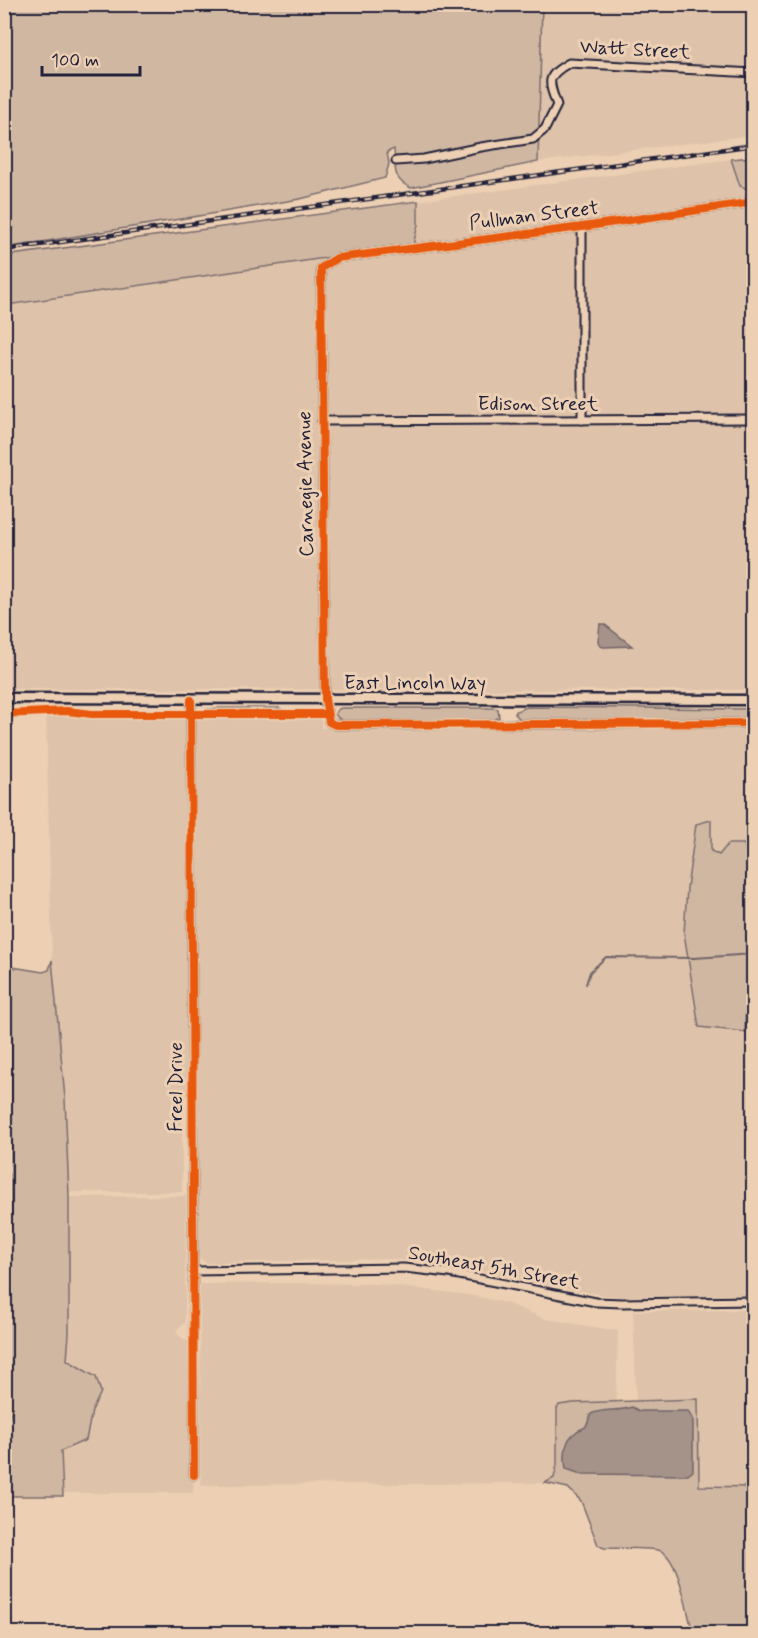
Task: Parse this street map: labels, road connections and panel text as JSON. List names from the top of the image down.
{
  "streets": {
    "main road": ["East Lincoln Way"],
    "street": [
      "Watt Street",
      "Pullman Street",
      "Edison Street",
      "Carnegie Avenue",
      "Freel Drive",
      "Southeast 5th Street"
    ]
  },
  "crossings": [
    ["Pullman Street", "Carnegie Avenue"],
    ["Edison Street", "Carnegie Avenue"],
    ["Carnegie Avenue", "East Lincoln Way"],
    ["East Lincoln Way", "Freel Drive"],
    ["Freel Drive", "Southeast 5th Street"]
  ],
  "scale_bar": "100 m"
}
